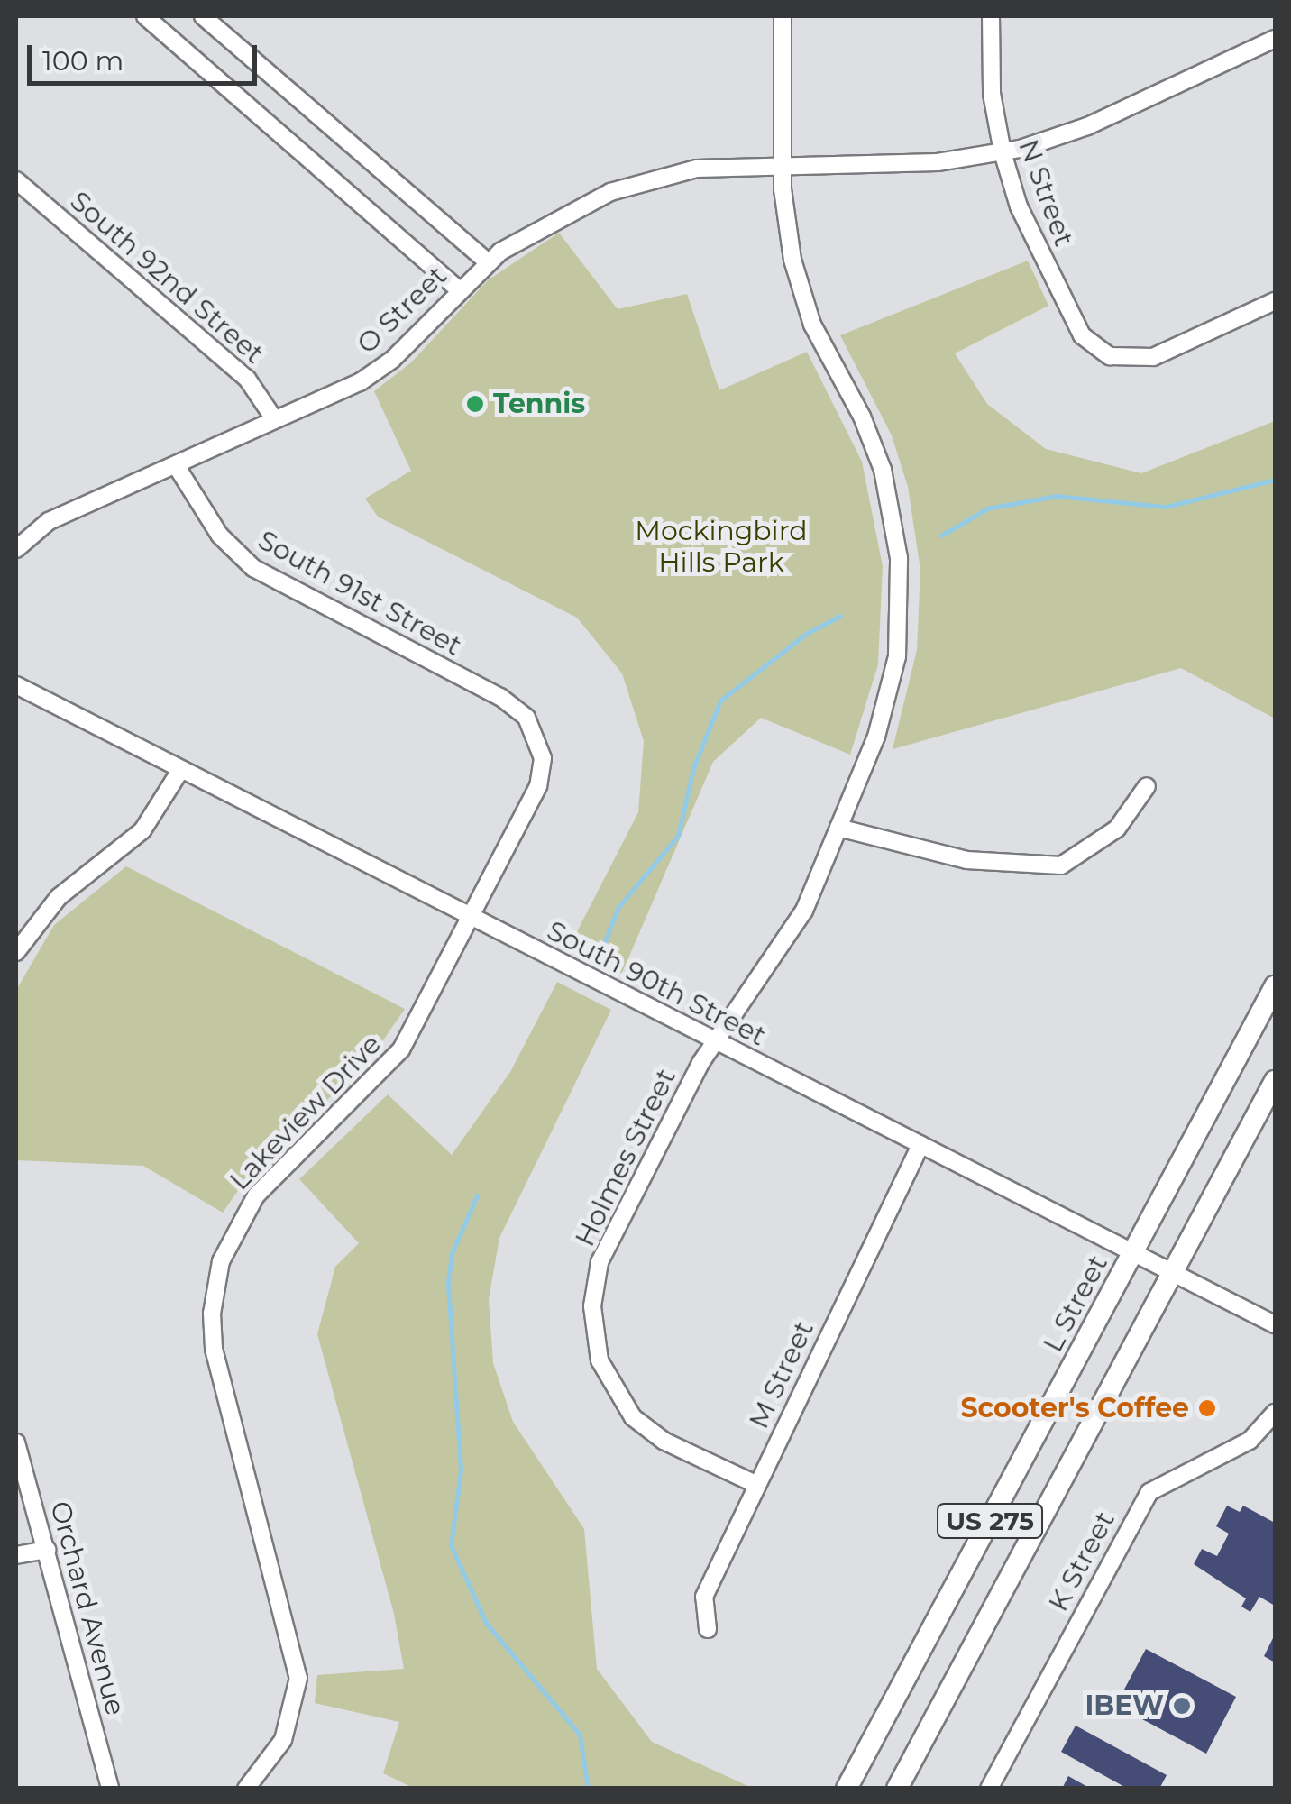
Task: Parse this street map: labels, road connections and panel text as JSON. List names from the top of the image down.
{
  "streets": {
    "main road": ["L Street", "US 275"],
    "street": [
      "N Street",
      "South 92nd Street",
      "O Street",
      "South 91st Street",
      "South 90th Street",
      "Lakeview Drive",
      "Holmes Street",
      "M Street",
      "K Street",
      "Orchard Avenue"
    ]
  },
  "crossings": [
    ["N Street", "O Street"],
    ["South 92nd Street", "O Street"],
    ["O Street", "South 91st Street"],
    ["O Street", "Holmes Street"],
    ["South 91st Street", "Lakeview Drive"],
    ["South 90th Street", "Lakeview Drive"],
    ["South 90th Street", "Holmes Street"],
    ["South 90th Street", "L Street"],
    ["South 90th Street", "M Street"],
    ["South 90th Street", "US 275"],
    ["Holmes Street", "M Street"]
  ],
  "parks": ["Mockingbird Hills Park"],
  "places": ["Tennis", "Scooter's Coffee", "IBEW"],
  "scale_bar": "100 m"
}
